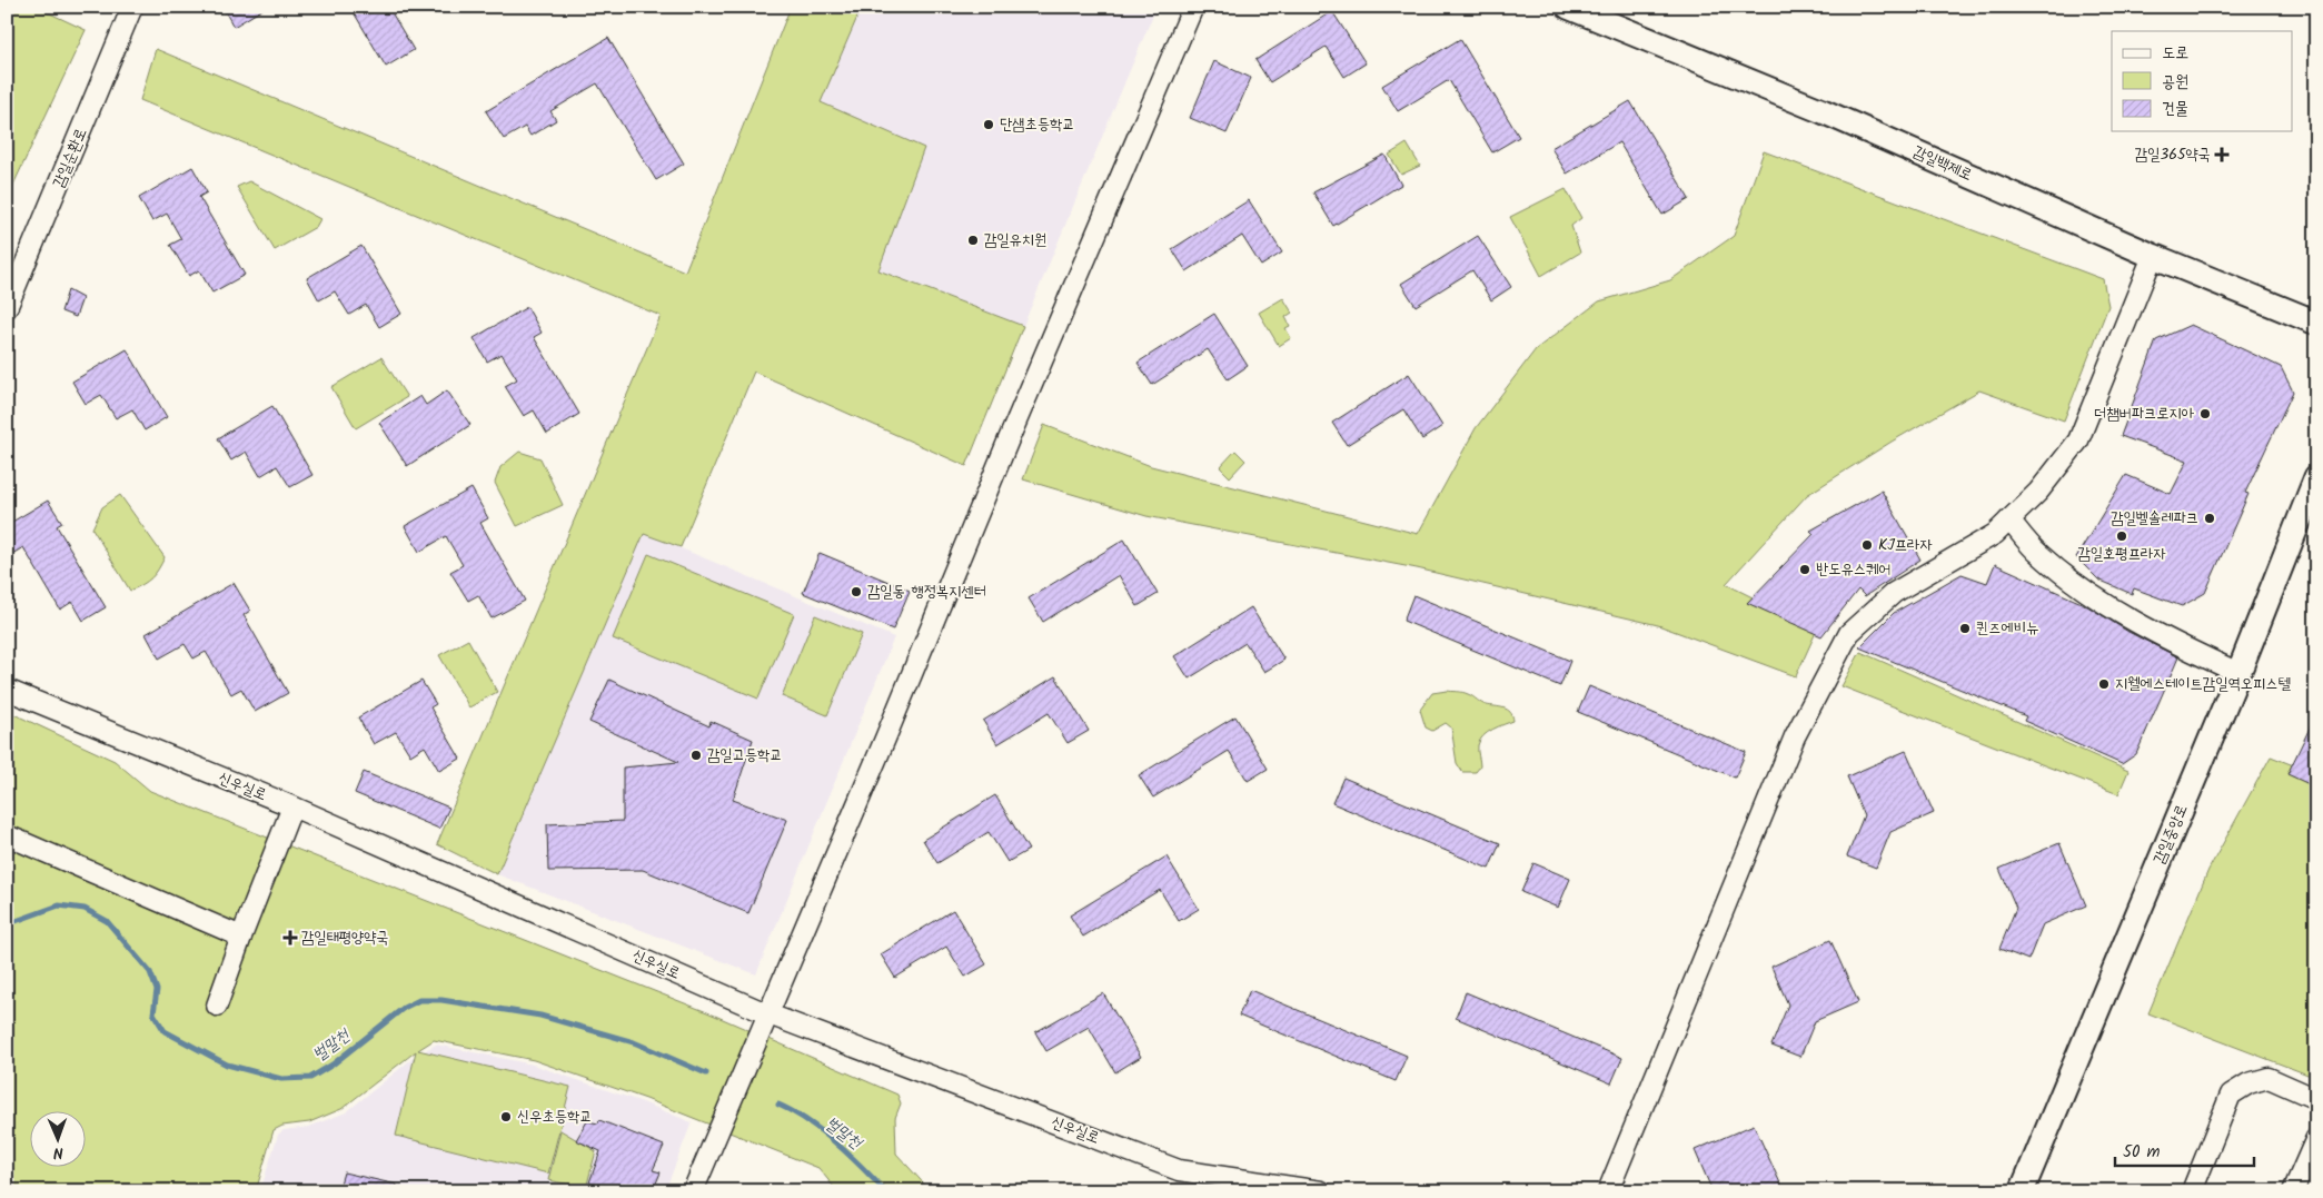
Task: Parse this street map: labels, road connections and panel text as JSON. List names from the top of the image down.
{
  "streets": {
    "main road": ["감일백제로", "감일중앙로"],
    "street": ["감일순환로", "신우실로"]
  },
  "water": ["벌말천"],
  "places": {
    "other": [
      "단샘초등학교",
      "감일유치원",
      "더챔버파크로지아",
      "감일벨솔레파크",
      "감일호평프라자",
      "KJ프라자",
      "반도유스퀘어",
      "감일동 행정복지센터",
      "퀸즈에비뉴",
      "지웰에스테이트감일역오피스텔",
      "감일고등학교",
      "신우초등학교"
    ],
    "health": ["감일365약국", "감일태평양약국"]
  },
  "legend": ["도로", "공원", "건물"],
  "scale_bar": "50 m",
  "north": "bottom"
}
